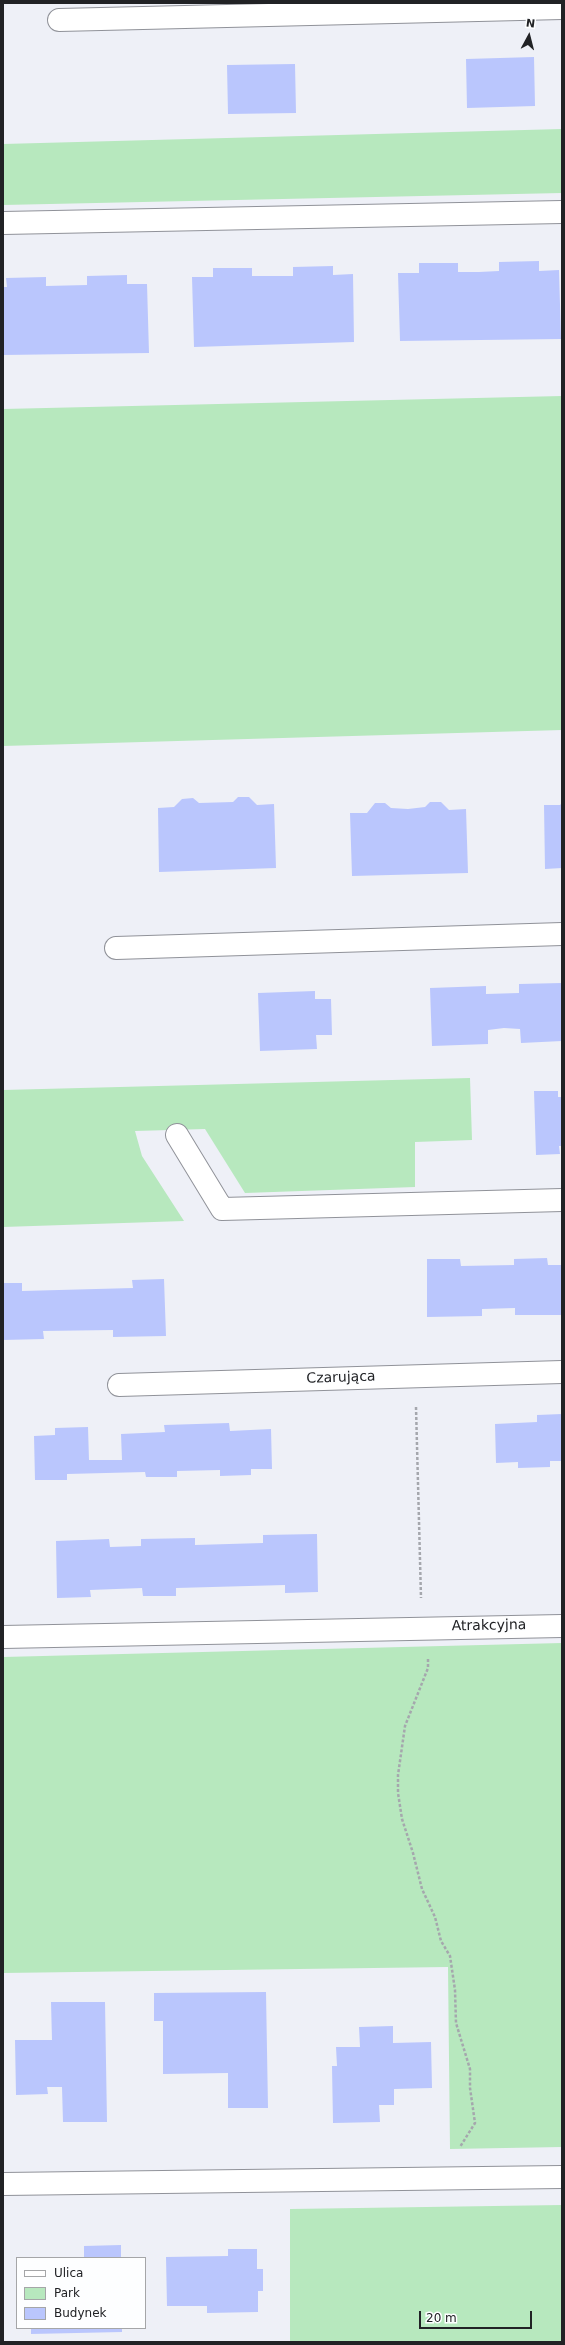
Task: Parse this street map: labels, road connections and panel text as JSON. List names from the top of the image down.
{
  "streets": {
    "street": ["Czarująca", "Atrakcyjna"]
  },
  "legend": ["Ulica", "Park", "Budynek"],
  "scale_bar": "20 m",
  "north": "top"
}
